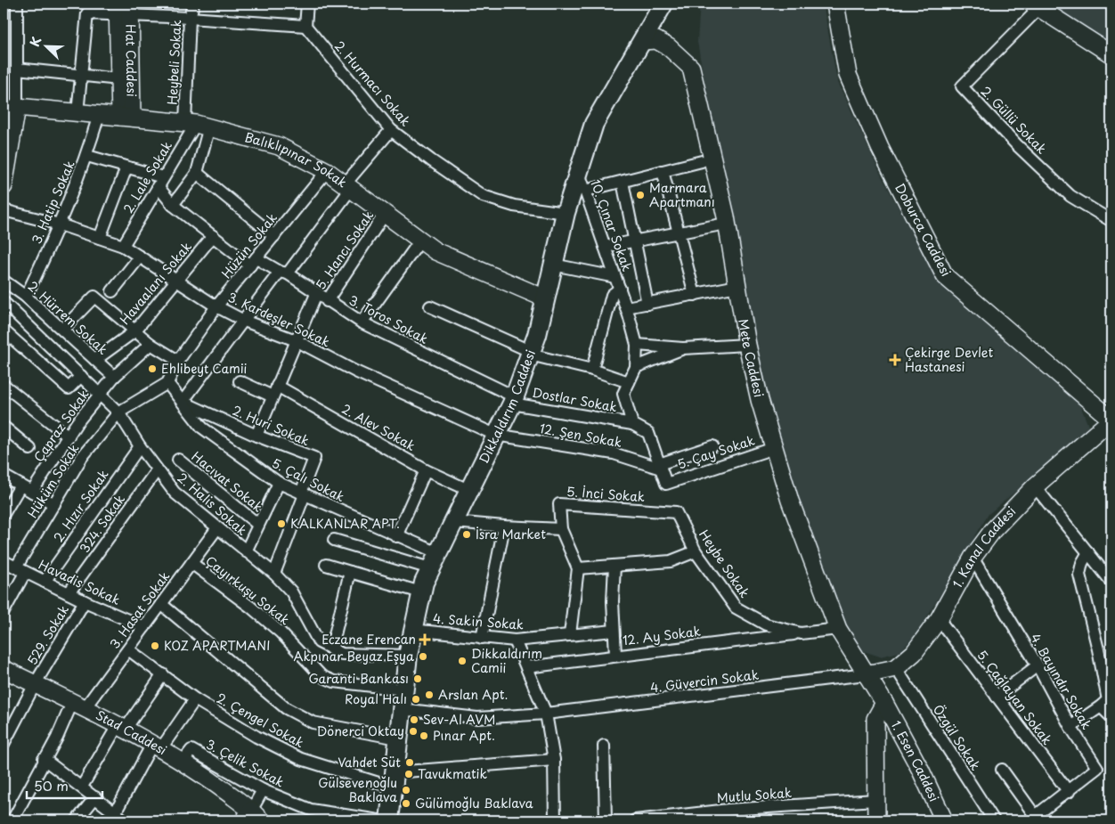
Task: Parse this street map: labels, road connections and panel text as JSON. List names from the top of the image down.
{
  "streets": {
    "main road": ["Dikkaldırım Caddesi"],
    "street": [
      "Hat Caddesi",
      "Heybeli Sokak",
      "2. Hurmacı Sokak",
      "2. Güllü Sokak",
      "Balıklıpınar Sokak",
      "2. Lale Sokak",
      "3. Hatip Sokak",
      "10. Çınar Sokak",
      "Doburca Caddesi",
      "Hüzün Sokak",
      "5. Hancı Sokak",
      "Havaalanı Sokak",
      "2. Hürrem Sokak",
      "3. Kardeşler Sokak",
      "3. Toros Sokak",
      "Mete Caddesi",
      "Dostlar Sokak",
      "Çapraz Sokak",
      "2. Huri Sokak",
      "2. Alev Sokak",
      "12. Şen Sokak",
      "5. Çay Sokak",
      "5. Çalı Sokak",
      "Hüküm Sokak",
      "Hacıvat Sokak",
      "5. İnci Sokak",
      "2. Halis Sokak",
      "2. Hızır Sokak",
      "324. Sokak",
      "1. Kanal Caddesi",
      "Heybe Sokak",
      "Havadis Sokak",
      "Çayırkuşu Sokak",
      "3. Hasat Sokak",
      "4. Sakin Sokak",
      "529. Sokak",
      "12. Ay Sokak",
      "4. Güvercin Sokak",
      "4. Bayındır Sokak",
      "5. Çağlayan Sokak",
      "2. Çengel Sokak",
      "Stad Caddesi",
      "Özgül Sokak",
      "1. Esen Caddesi",
      "3. Çelik Sokak",
      "Mutlu Sokak"
    ]
  },
  "crossings": [
    ["Hat Caddesi", "Balıklıpınar Sokak"],
    ["Heybeli Sokak", "Balıklıpınar Sokak"],
    ["Heybeli Sokak", "2. Lale Sokak"],
    ["2. Hurmacı Sokak", "Dikkaldırım Caddesi"],
    ["Balıklıpınar Sokak", "2. Lale Sokak"],
    ["Balıklıpınar Sokak", "3. Hatip Sokak"],
    ["Balıklıpınar Sokak", "Hüzün Sokak"],
    ["Balıklıpınar Sokak", "5. Hancı Sokak"],
    ["Balıklıpınar Sokak", "Dikkaldırım Caddesi"],
    ["2. Lale Sokak", "3. Kardeşler Sokak"],
    ["2. Lale Sokak", "3. Toros Sokak"],
    ["3. Hatip Sokak", "2. Hürrem Sokak"],
    ["3. Hatip Sokak", "3. Kardeşler Sokak"],
    ["10. Çınar Sokak", "Dostlar Sokak"],
    ["10. Çınar Sokak", "Dikkaldırım Caddesi"],
    ["Doburca Caddesi", "1. Kanal Caddesi"],
    ["Hüzün Sokak", "3. Kardeşler Sokak"],
    ["Hüzün Sokak", "3. Toros Sokak"],
    ["Hüzün Sokak", "5. Çalı Sokak"],
    ["5. Hancı Sokak", "3. Toros Sokak"],
    ["Havaalanı Sokak", "2. Hürrem Sokak"],
    ["Havaalanı Sokak", "3. Kardeşler Sokak"],
    ["Havaalanı Sokak", "3. Toros Sokak"],
    ["2. Hürrem Sokak", "Çapraz Sokak"],
    ["3. Kardeşler Sokak", "Dikkaldırım Caddesi"],
    ["3. Kardeşler Sokak", "12. Şen Sokak"],
    ["3. Toros Sokak", "Dostlar Sokak"],
    ["3. Toros Sokak", "Dikkaldırım Caddesi"],
    ["Mete Caddesi", "Dikkaldırım Caddesi"],
    ["Mete Caddesi", "5. Çay Sokak"],
    ["Mete Caddesi", "1. Kanal Caddesi"],
    ["Mete Caddesi", "Heybe Sokak"],
    ["Mete Caddesi", "4. Güvercin Sokak"],
    ["Mete Caddesi", "1. Esen Caddesi"],
    ["Dostlar Sokak", "Dikkaldırım Caddesi"],
    ["Dikkaldırım Caddesi", "2. Alev Sokak"],
    ["Dikkaldırım Caddesi", "12. Şen Sokak"],
    ["Dikkaldırım Caddesi", "5. Çalı Sokak"],
    ["Dikkaldırım Caddesi", "Çayırkuşu Sokak"],
    ["Dikkaldırım Caddesi", "4. Sakin Sokak"],
    ["Dikkaldırım Caddesi", "4. Güvercin Sokak"],
    ["Dikkaldırım Caddesi", "2. Çengel Sokak"],
    ["Çapraz Sokak", "2. Halis Sokak"],
    ["2. Huri Sokak", "5. Çalı Sokak"],
    ["12. Şen Sokak", "5. Çay Sokak"],
    ["Hüküm Sokak", "2. Halis Sokak"],
    ["Hüküm Sokak", "Havadis Sokak"],
    ["5. İnci Sokak", "Heybe Sokak"],
    ["2. Halis Sokak", "2. Hızır Sokak"],
    ["2. Halis Sokak", "324. Sokak"],
    ["2. Halis Sokak", "3. Hasat Sokak"],
    ["2. Hızır Sokak", "Havadis Sokak"],
    ["324. Sokak", "Havadis Sokak"],
    ["1. Kanal Caddesi", "4. Güvercin Sokak"],
    ["1. Kanal Caddesi", "4. Bayındır Sokak"],
    ["1. Kanal Caddesi", "5. Çağlayan Sokak"],
    ["1. Kanal Caddesi", "Özgül Sokak"],
    ["Heybe Sokak", "12. Ay Sokak"],
    ["Havadis Sokak", "3. Hasat Sokak"],
    ["Havadis Sokak", "529. Sokak"],
    ["Çayırkuşu Sokak", "3. Hasat Sokak"],
    ["3. Hasat Sokak", "2. Çengel Sokak"],
    ["3. Hasat Sokak", "Stad Caddesi"],
    ["529. Sokak", "Stad Caddesi"],
    ["4. Bayındır Sokak", "5. Çağlayan Sokak"],
    ["Stad Caddesi", "3. Çelik Sokak"]
  ],
  "places": {
    "other": [
      "Marmara Apartmanı",
      "Ehlibeyt Camii",
      "KALKANLAR APT.",
      "İsra Market",
      "KOZ APARTMANI",
      "Akpınar Beyaz Eşya",
      "Dikkaldırım Camii",
      "Garanti Bankası",
      "Arslan Apt.",
      "Royal Halı",
      "Sev-Al AVM",
      "Dönerci Oktay",
      "Pınar Apt.",
      "Vahdet Süt",
      "Tavukmatik",
      "Gülsevenoğlu Baklava",
      "Gülümoğlu Baklava"
    ],
    "health": ["Çekirge Devlet Hastanesi", "Eczane Erencan"]
  },
  "scale_bar": "50 m",
  "north": "top left"
}
